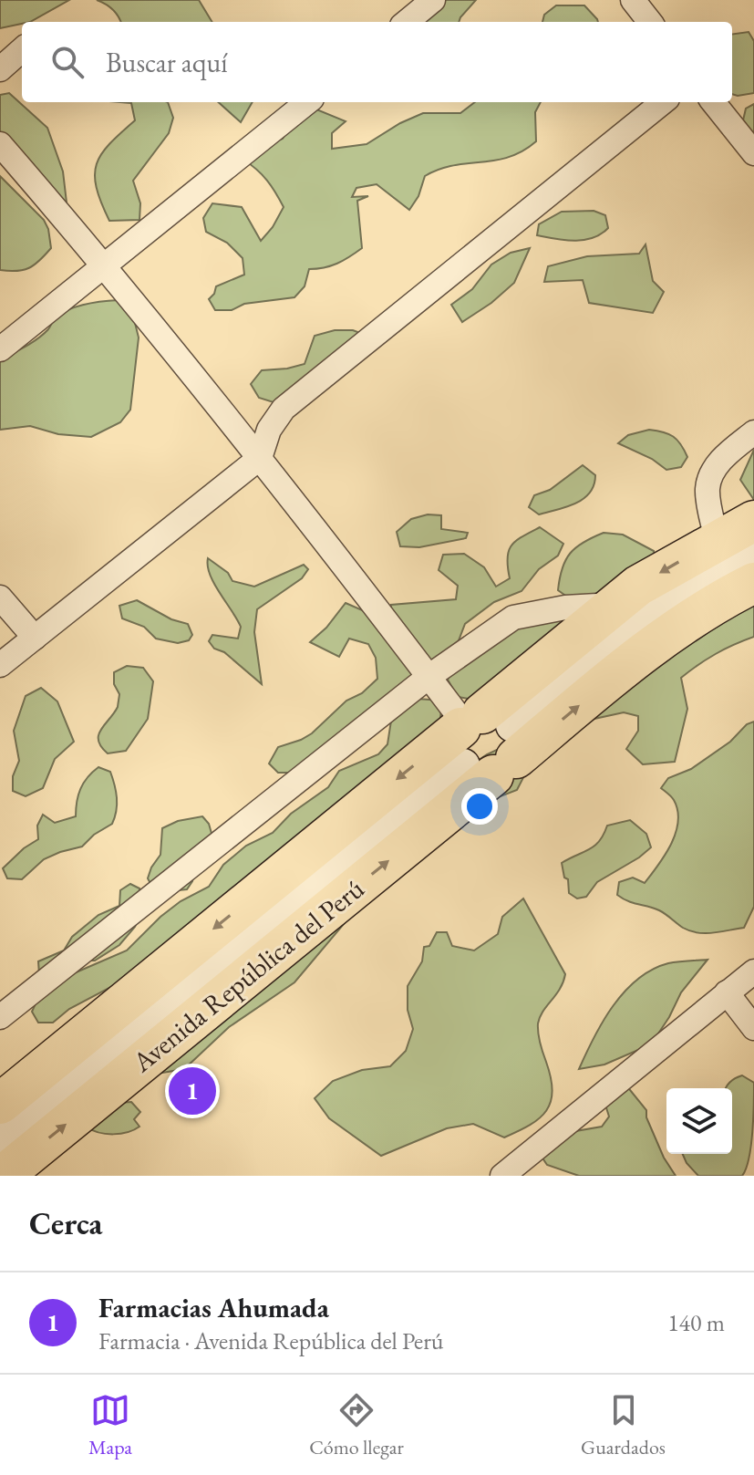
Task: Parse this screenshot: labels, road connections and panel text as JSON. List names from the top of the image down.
{
  "streets": {
    "highway": ["Avenida República del Perú"]
  },
  "page": {
    "search": "Buscar aquí",
    "pins": "1",
    "heading": "Cerca",
    "list": [
      {
        "mark": "1",
        "name": "Farmacias Ahumada",
        "note": "Farmacia · Avenida República del Perú",
        "value": "140 m"
      }
    ],
    "nav": ["Mapa", "Cómo llegar", "Guardados"]
  }
}
